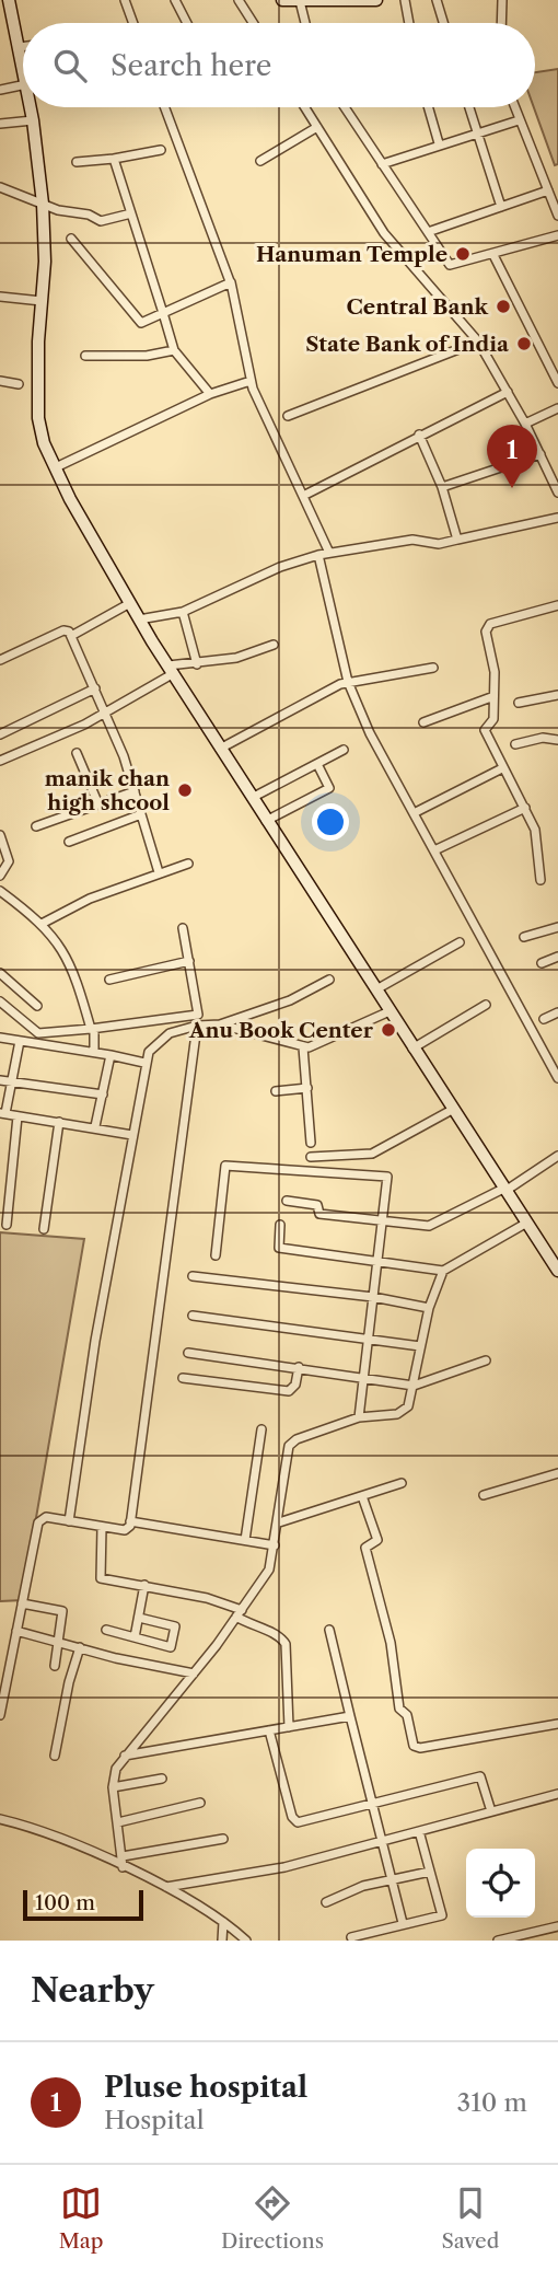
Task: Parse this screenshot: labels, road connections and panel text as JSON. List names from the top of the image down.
{
  "places": [
    "Hanuman Temple",
    "Central Bank",
    "State Bank of India",
    "manik chan high shcool",
    "Anu Book Center"
  ],
  "scale_bar": "100 m",
  "page": {
    "search": "Search here",
    "pins": "1",
    "scale": "100 m",
    "heading": "Nearby",
    "list": [
      {
        "mark": "1",
        "name": "Pluse hospital",
        "note": "Hospital",
        "value": "310 m"
      }
    ],
    "nav": ["Map", "Directions", "Saved"]
  }
}
